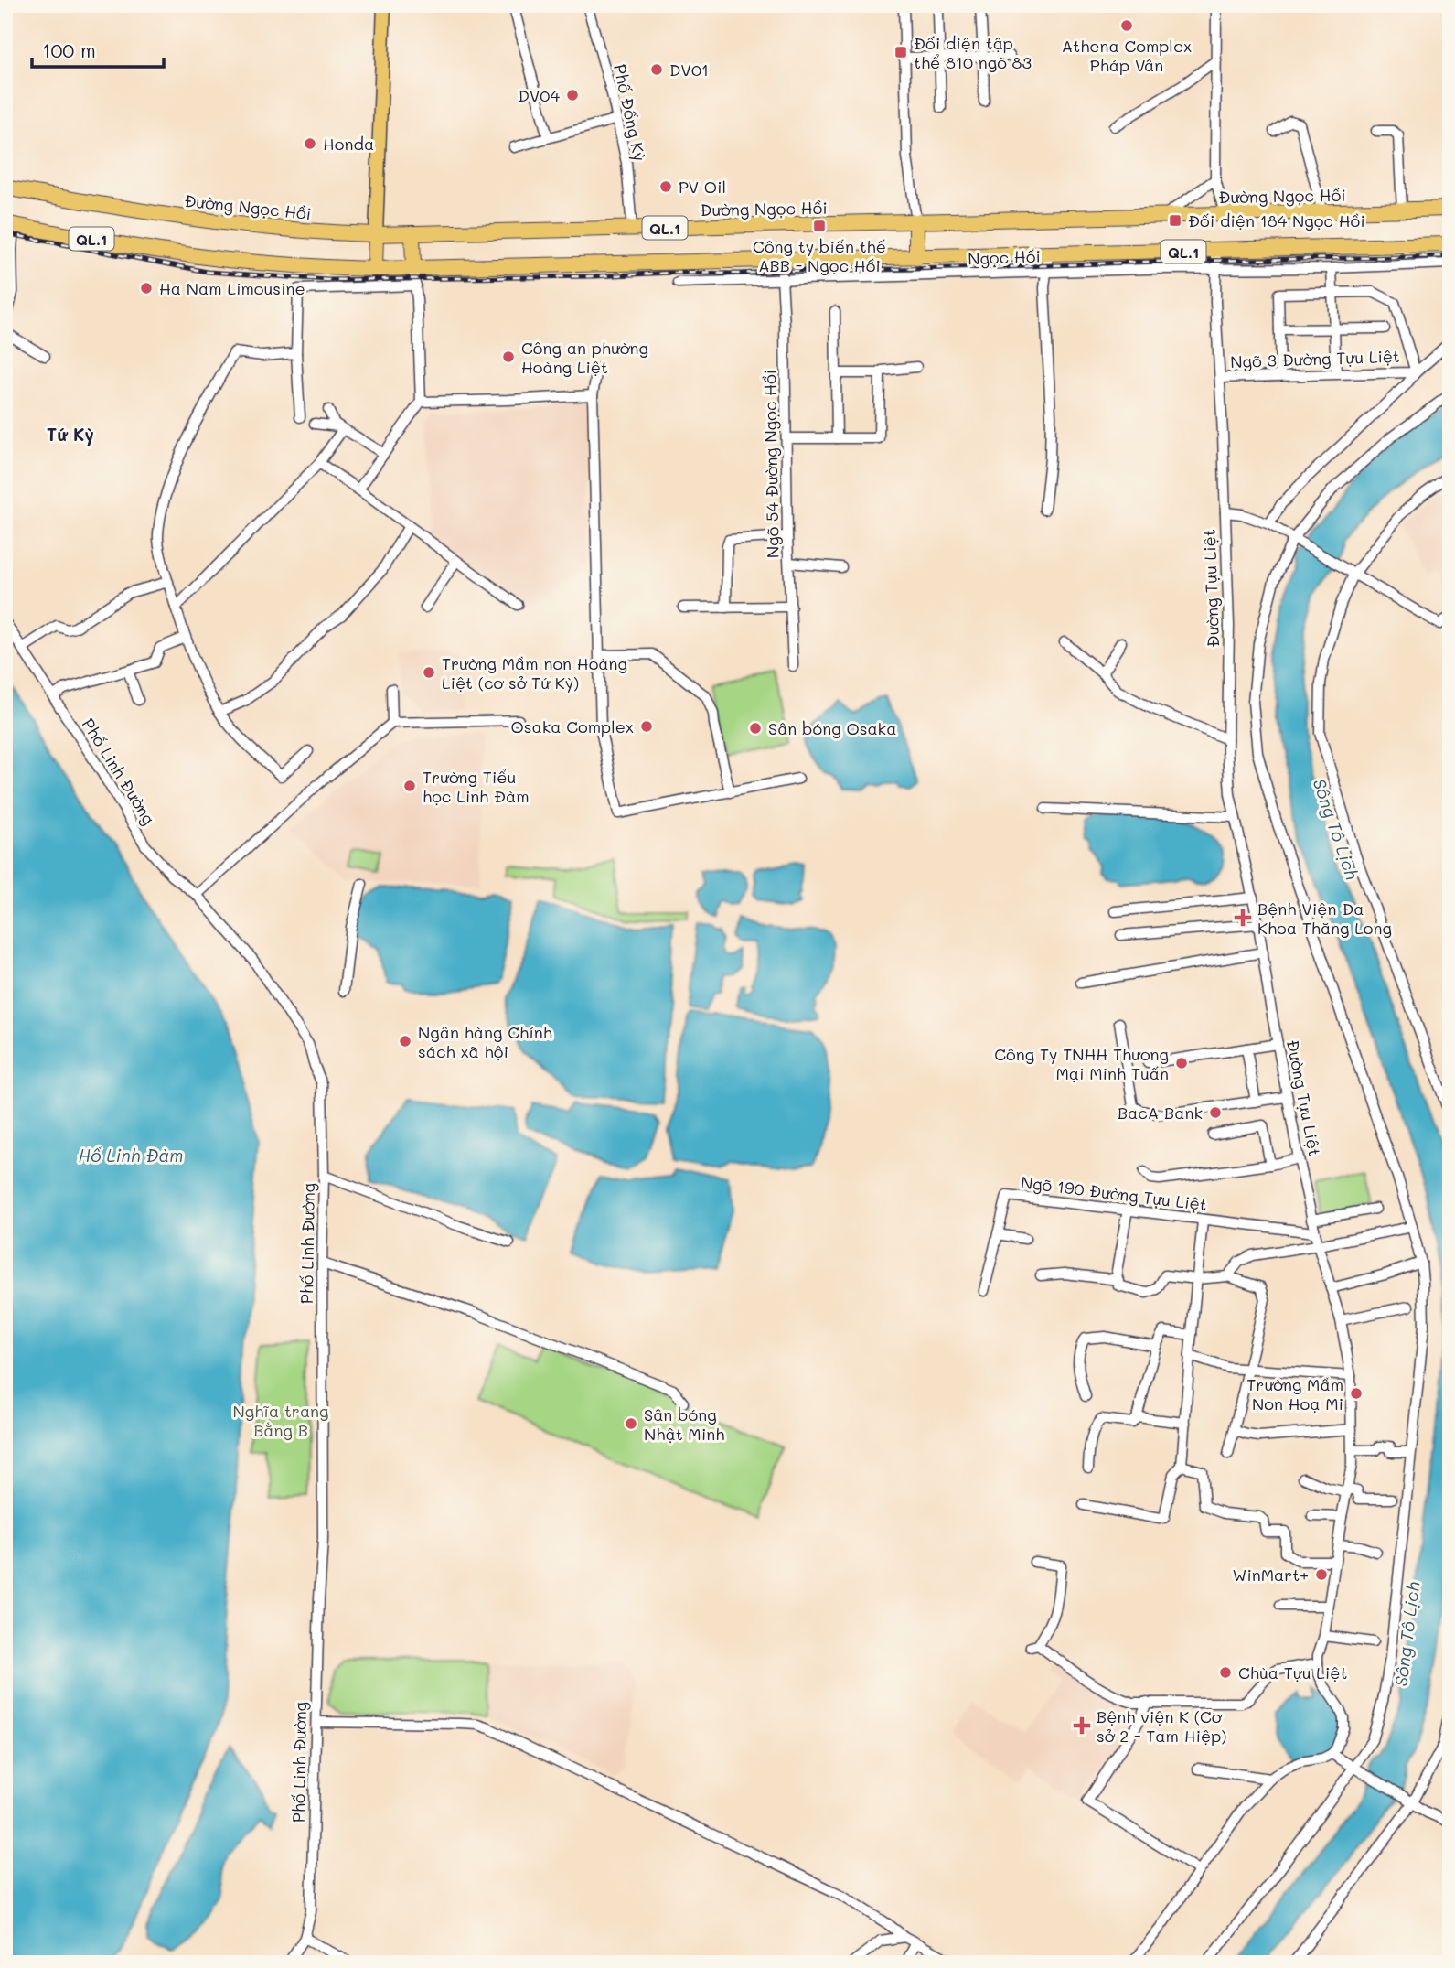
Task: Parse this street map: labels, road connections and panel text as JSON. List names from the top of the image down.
{
  "streets": {
    "highway": ["Đường Ngọc Hồi", "QL.1"],
    "street": [
      "Phố Đống Kỳ",
      "Ngọc Hồi",
      "Ngõ 3 Đường Tựu Liệt",
      "Ngõ 54 Đường Ngọc Hồi",
      "Đường Tựu Liệt",
      "Phố Linh Đường",
      "Ngõ 190 Đường Tựu Liệt"
    ]
  },
  "crossings": [
    ["Phố Đống Kỳ", "Đường Ngọc Hồi"],
    ["QL.1", "Ngõ 54 Đường Ngọc Hồi"],
    ["QL.1", "Đường Tựu Liệt"],
    ["Ngọc Hồi", "Ngõ 54 Đường Ngọc Hồi"],
    ["Ngọc Hồi", "Đường Tựu Liệt"],
    ["Ngõ 3 Đường Tựu Liệt", "Đường Tựu Liệt"],
    ["Đường Tựu Liệt", "Ngõ 190 Đường Tựu Liệt"]
  ],
  "districts": ["Tứ Kỳ"],
  "water": ["Sông Tô Lịch", "Hồ Linh Đàm"],
  "parks": ["Nghĩa trang Bằng B"],
  "places": {
    "other": [
      "Athena Complex Pháp Vân",
      "DV01",
      "DV04",
      "Honda",
      "PV Oil",
      "Ha Nam Limousine",
      "Công an phường Hoàng Liệt",
      "Trường Mầm non Hoàng Liệt (cơ sở Tứ Kỳ)",
      "Osaka Complex",
      "Sân bóng Osaka",
      "Trường Tiểu học Linh Đàm",
      "Ngân hàng Chính sách xã hội",
      "Công Ty TNHH Thương Mại Minh Tuấn",
      "BacA Bank",
      "Trường Mầm Non Hoạ Mi",
      "Sân bóng Nhật Minh",
      "WinMart+",
      "Chùa Tựu Liệt"
    ],
    "transit": ["Đối diện tập thể 810 ngõ 83", "Đối diện 184 Ngọc Hồi", "Công ty biến thế ABB - Ngọc Hồi"],
    "health": ["Bệnh Viện Đa Khoa Thăng Long", "Bệnh viện K (Cơ sở 2 - Tam Hiệp)"]
  },
  "scale_bar": "100 m"
}
